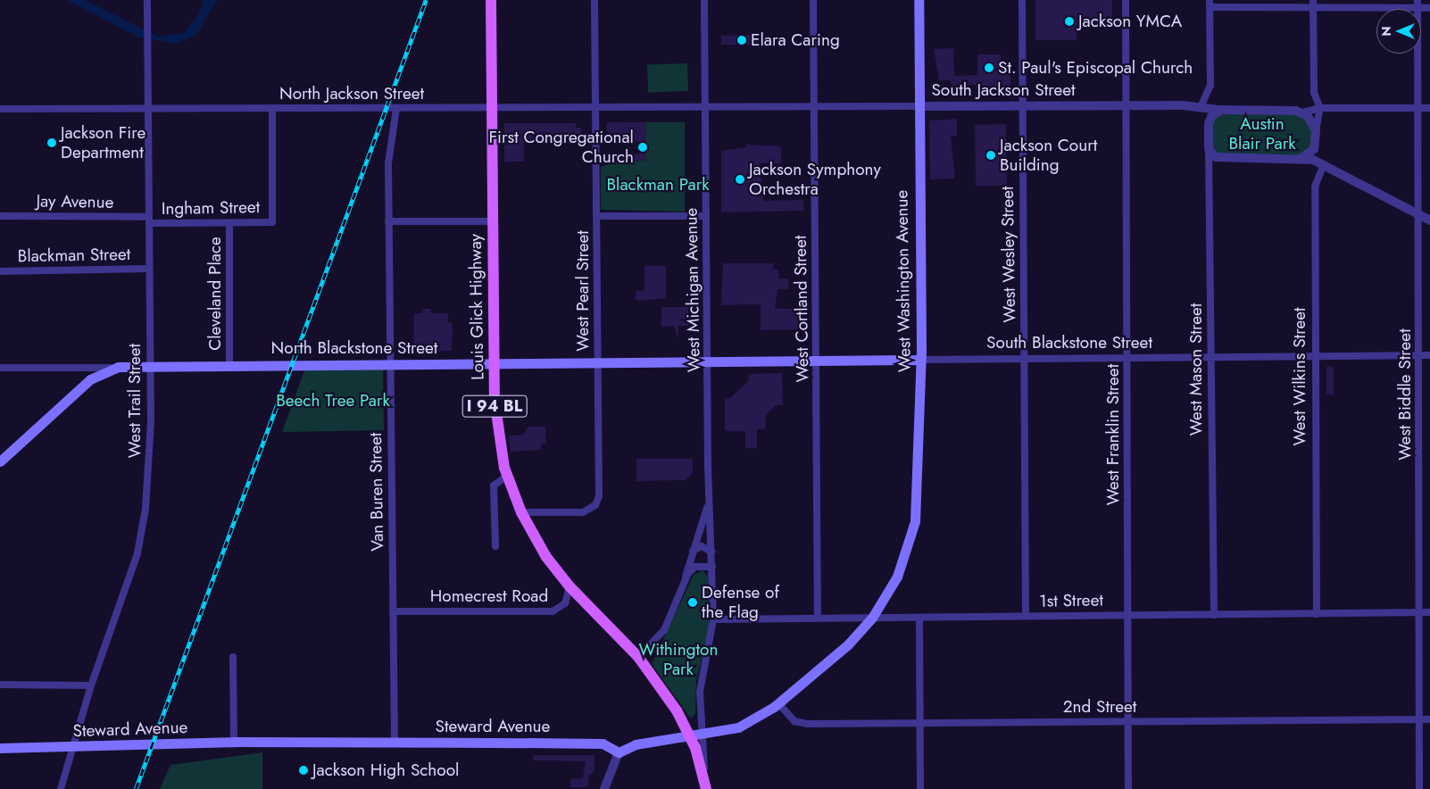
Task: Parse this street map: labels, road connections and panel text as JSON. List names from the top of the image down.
{
  "streets": {
    "main road": [
      "West Washington Avenue",
      "Louis Glick Highway",
      "South Blackstone Street",
      "North Blackstone Street",
      "I 94 BL",
      "Steward Avenue"
    ],
    "street": [
      "South Jackson Street",
      "North Jackson Street",
      "Jay Avenue",
      "Ingham Street",
      "West Wesley Street",
      "Blackman Street",
      "West Michigan Avenue",
      "West Pearl Street",
      "Cleveland Place",
      "West Cortland Street",
      "West Mason Street",
      "West Wilkins Street",
      "West Biddle Street",
      "West Trail Street",
      "West Franklin Street",
      "Van Buren Street",
      "Homecrest Road",
      "1st Street",
      "2nd Street"
    ]
  },
  "crossings": [
    ["South Jackson Street", "North Jackson Street"],
    ["South Jackson Street", "West Wesley Street"],
    ["South Jackson Street", "West Washington Avenue"],
    ["South Jackson Street", "West Michigan Avenue"],
    ["South Jackson Street", "West Cortland Street"],
    ["South Jackson Street", "West Mason Street"],
    ["South Jackson Street", "West Biddle Street"],
    ["South Jackson Street", "West Franklin Street"],
    ["North Jackson Street", "Ingham Street"],
    ["North Jackson Street", "West Michigan Avenue"],
    ["North Jackson Street", "West Pearl Street"],
    ["North Jackson Street", "Louis Glick Highway"],
    ["North Jackson Street", "West Trail Street"],
    ["North Jackson Street", "Van Buren Street"],
    ["Jay Avenue", "Ingham Street"],
    ["Jay Avenue", "West Trail Street"],
    ["Ingham Street", "Cleveland Place"],
    ["Ingham Street", "West Trail Street"],
    ["West Wesley Street", "South Blackstone Street"],
    ["West Wesley Street", "1st Street"],
    ["Blackman Street", "West Trail Street"],
    ["West Washington Avenue", "South Blackstone Street"],
    ["West Washington Avenue", "1st Street"],
    ["West Michigan Avenue", "Louis Glick Highway"],
    ["West Michigan Avenue", "South Blackstone Street"],
    ["West Michigan Avenue", "North Blackstone Street"],
    ["West Michigan Avenue", "1st Street"],
    ["West Pearl Street", "Louis Glick Highway"],
    ["West Pearl Street", "North Blackstone Street"],
    ["Cleveland Place", "North Blackstone Street"],
    ["Louis Glick Highway", "North Blackstone Street"],
    ["Louis Glick Highway", "Homecrest Road"],
    ["West Cortland Street", "South Blackstone Street"],
    ["West Cortland Street", "1st Street"],
    ["South Blackstone Street", "North Blackstone Street"],
    ["South Blackstone Street", "West Mason Street"],
    ["South Blackstone Street", "West Wilkins Street"],
    ["South Blackstone Street", "West Biddle Street"],
    ["South Blackstone Street", "West Franklin Street"],
    ["North Blackstone Street", "West Trail Street"],
    ["North Blackstone Street", "Van Buren Street"],
    ["West Mason Street", "1st Street"],
    ["West Wilkins Street", "1st Street"],
    ["West Biddle Street", "1st Street"],
    ["West Biddle Street", "2nd Street"],
    ["West Trail Street", "Steward Avenue"],
    ["West Franklin Street", "1st Street"],
    ["West Franklin Street", "2nd Street"],
    ["Van Buren Street", "Homecrest Road"],
    ["Van Buren Street", "Steward Avenue"]
  ],
  "parks": [
    "Austin Blair Park",
    "Blackman Park",
    "Beech Tree Park",
    "Withington Park"
  ],
  "places": [
    "Jackson YMCA",
    "Elara Caring",
    "St. Paul's Episcopal Church",
    "Jackson Fire Department",
    "First Congregational Church",
    "Jackson Court Building",
    "Jackson Symphony Orchestra",
    "Defense of the Flag",
    "Jackson High School"
  ],
  "north": "left"
}
